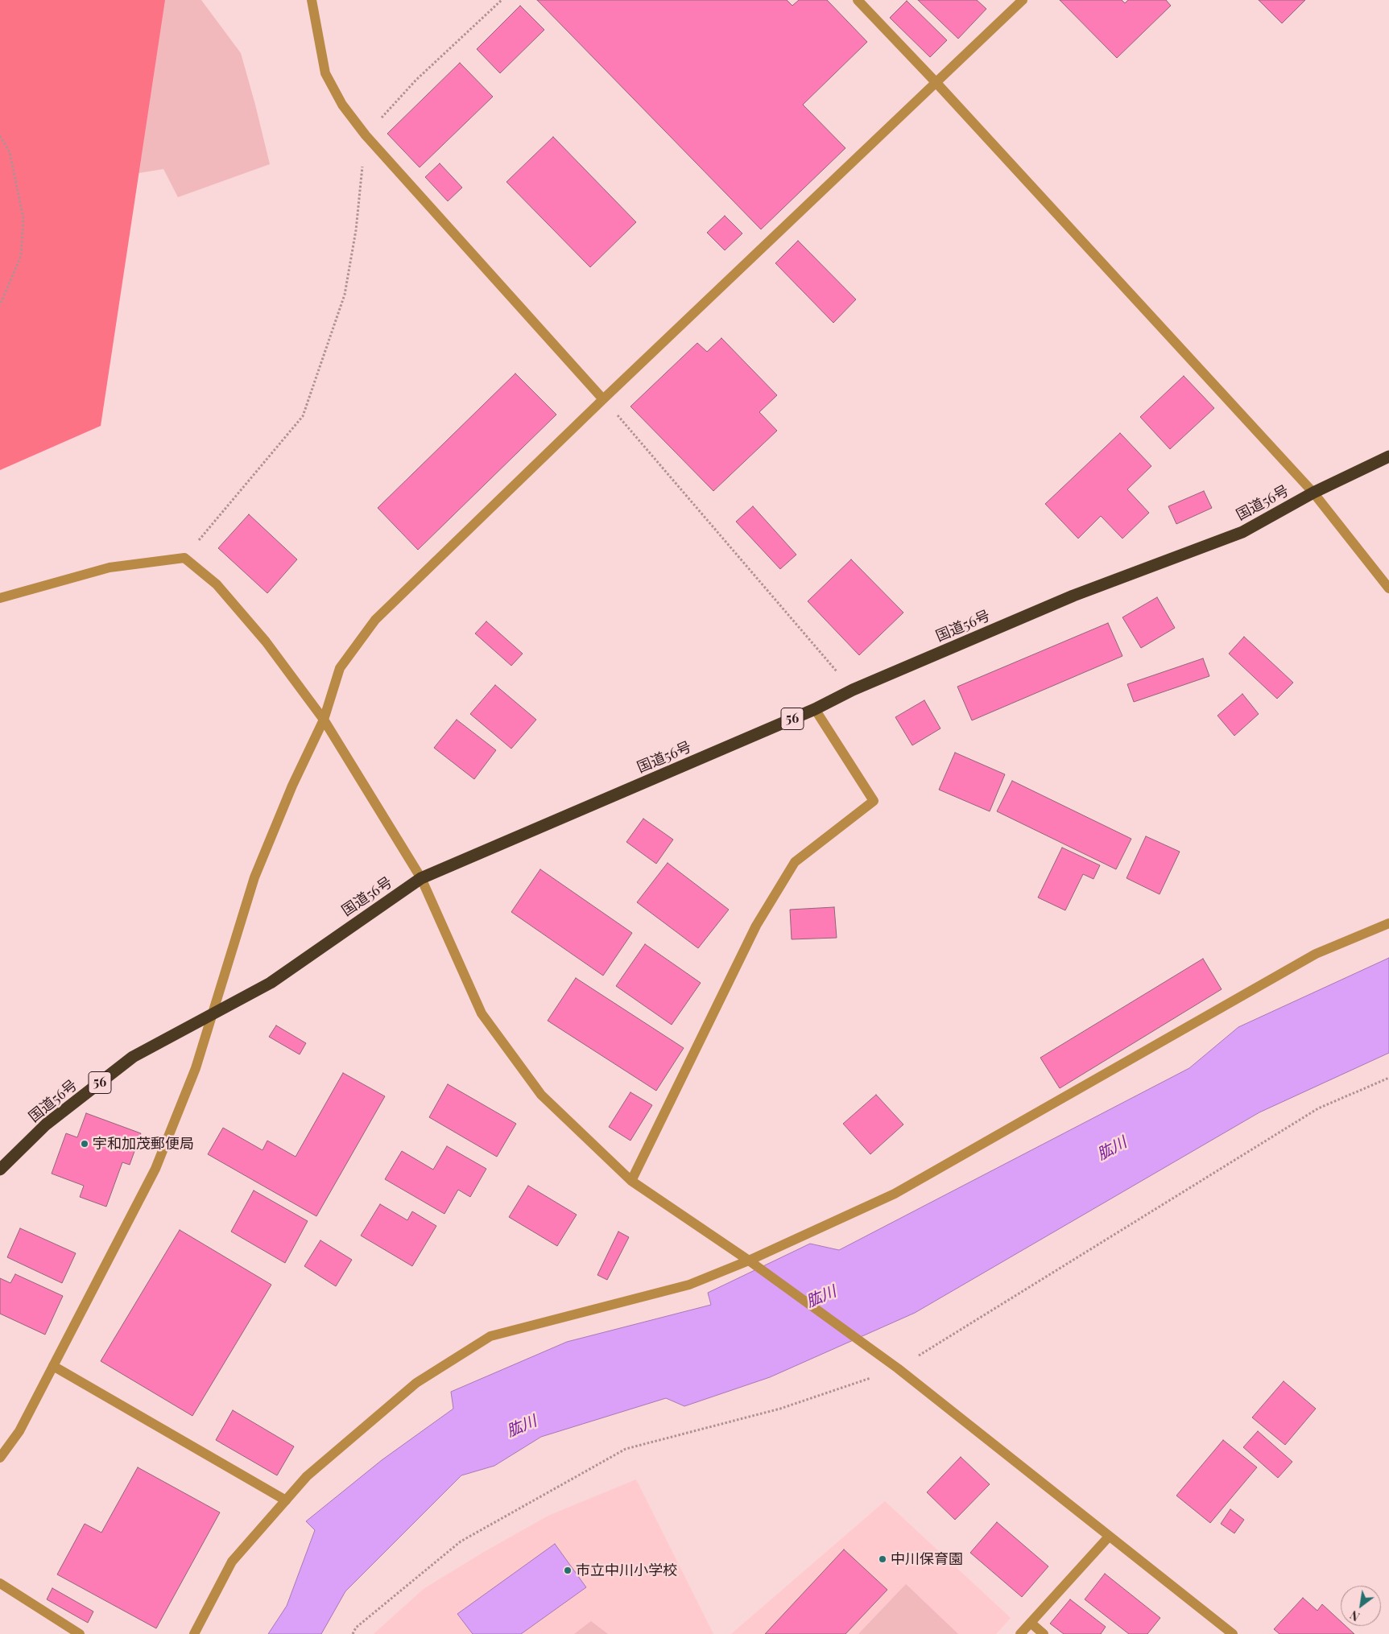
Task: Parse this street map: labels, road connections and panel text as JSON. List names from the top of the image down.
{
  "streets": {
    "highway": ["国道56号", "56"]
  },
  "water": ["肱川"],
  "places": ["宇和加茂郵便局", "中川保育園", "市立中川小学校"],
  "north": "bottom left"
}
